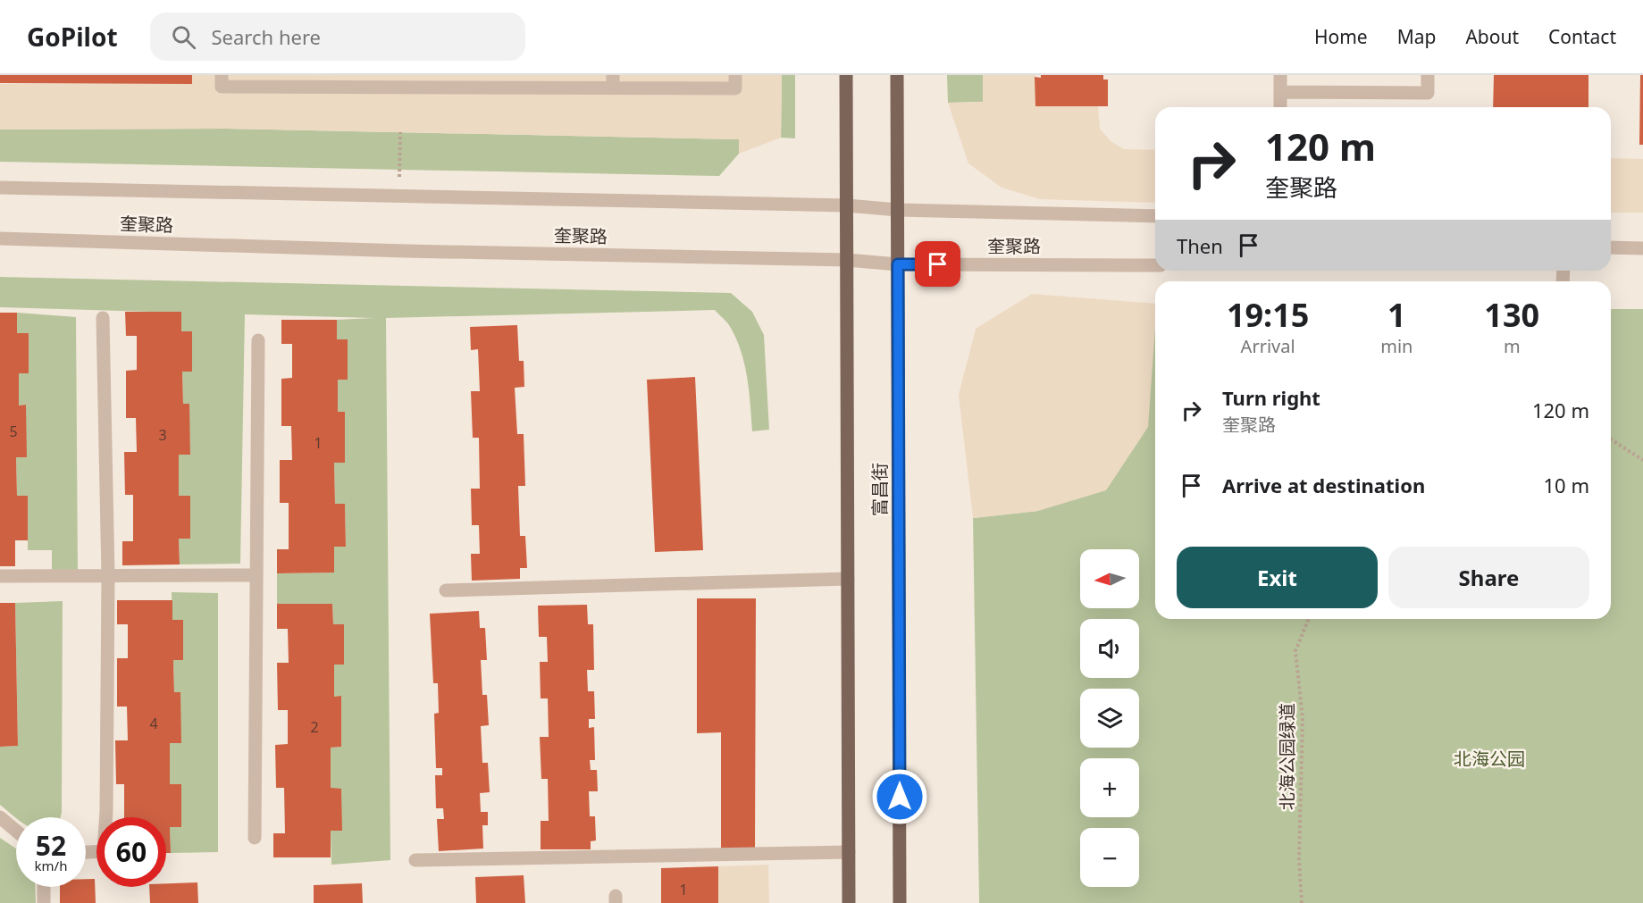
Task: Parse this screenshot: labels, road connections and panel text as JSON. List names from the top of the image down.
{
  "streets": {
    "main road": ["富昌街"],
    "street": ["奎聚路"],
    "path": ["北海公园绿道"]
  },
  "crossings": [
    ["奎聚路", "富昌街"]
  ],
  "parks": ["北海公园"],
  "house_numbers": [
    "5",
    "3",
    "1",
    "4",
    "2",
    "1"
  ],
  "north": "left",
  "page": {
    "header": "GoPilot",
    "search": "Search here",
    "nav": [
      "Home",
      "Map",
      "About",
      "Contact"
    ],
    "turn": ["120 m", "奎聚路"],
    "then": "Then",
    "eta": [
      "19:15",
      "Arrival",
      "1",
      "min",
      "130",
      "m"
    ],
    "list": [
      {
        "name": "Turn right",
        "note": "奎聚路",
        "value": "120 m"
      },
      {
        "name": "Arrive at destination",
        "value": "10 m"
      }
    ],
    "buttons": ["Exit", "Share"],
    "map_buttons": ["+", "−"],
    "speed": "52 km/h",
    "limit": "60"
  }
}
